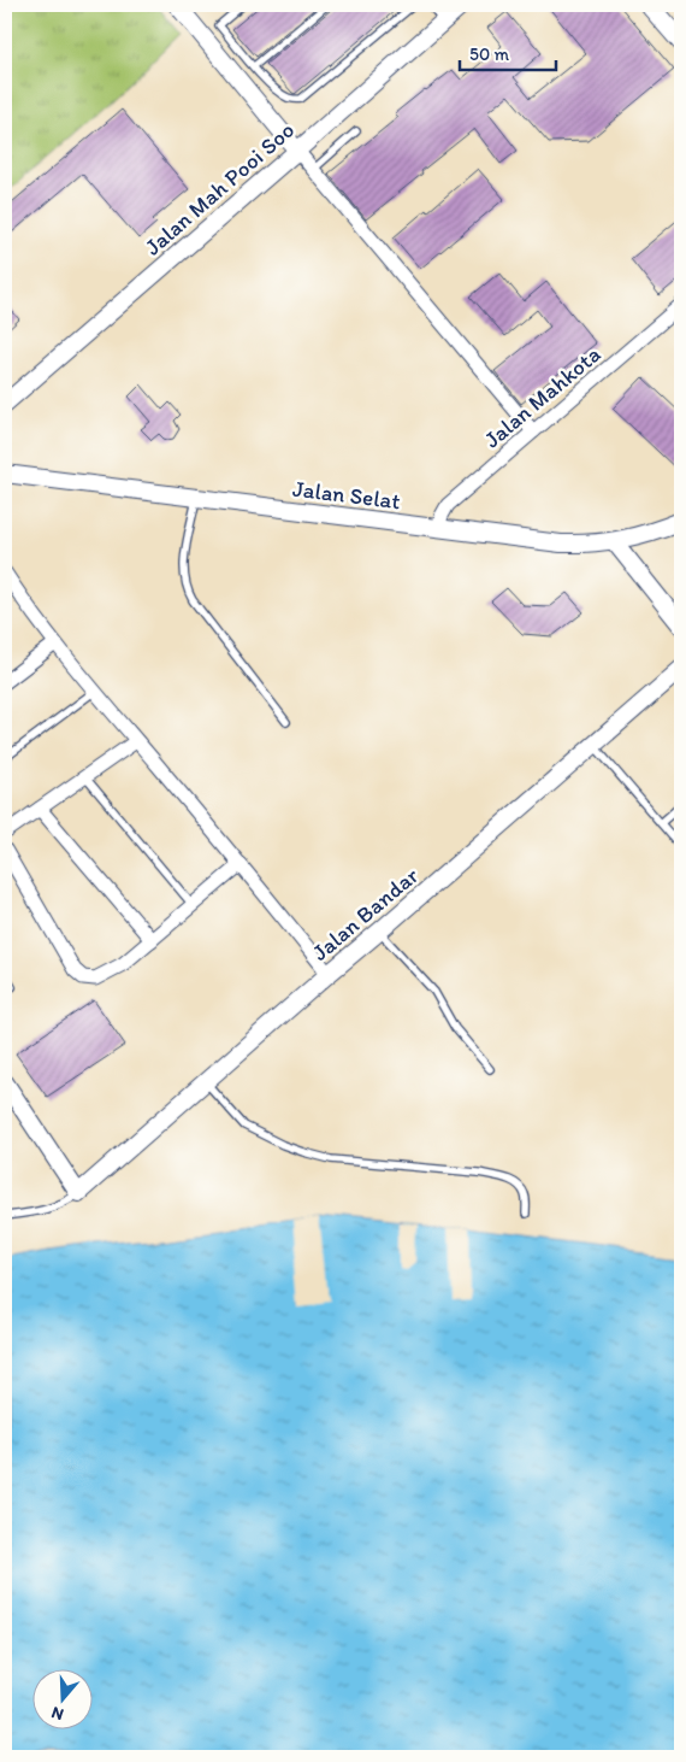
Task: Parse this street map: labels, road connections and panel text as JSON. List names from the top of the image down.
{
  "streets": {
    "street": [
      "Jalan Mah Pooi Soo",
      "Jalan Mahkota",
      "Jalan Selat",
      "Jalan Bandar"
    ]
  },
  "crossings": [
    ["Jalan Mahkota", "Jalan Selat"]
  ],
  "scale_bar": "50 m",
  "north": "bottom"
}
